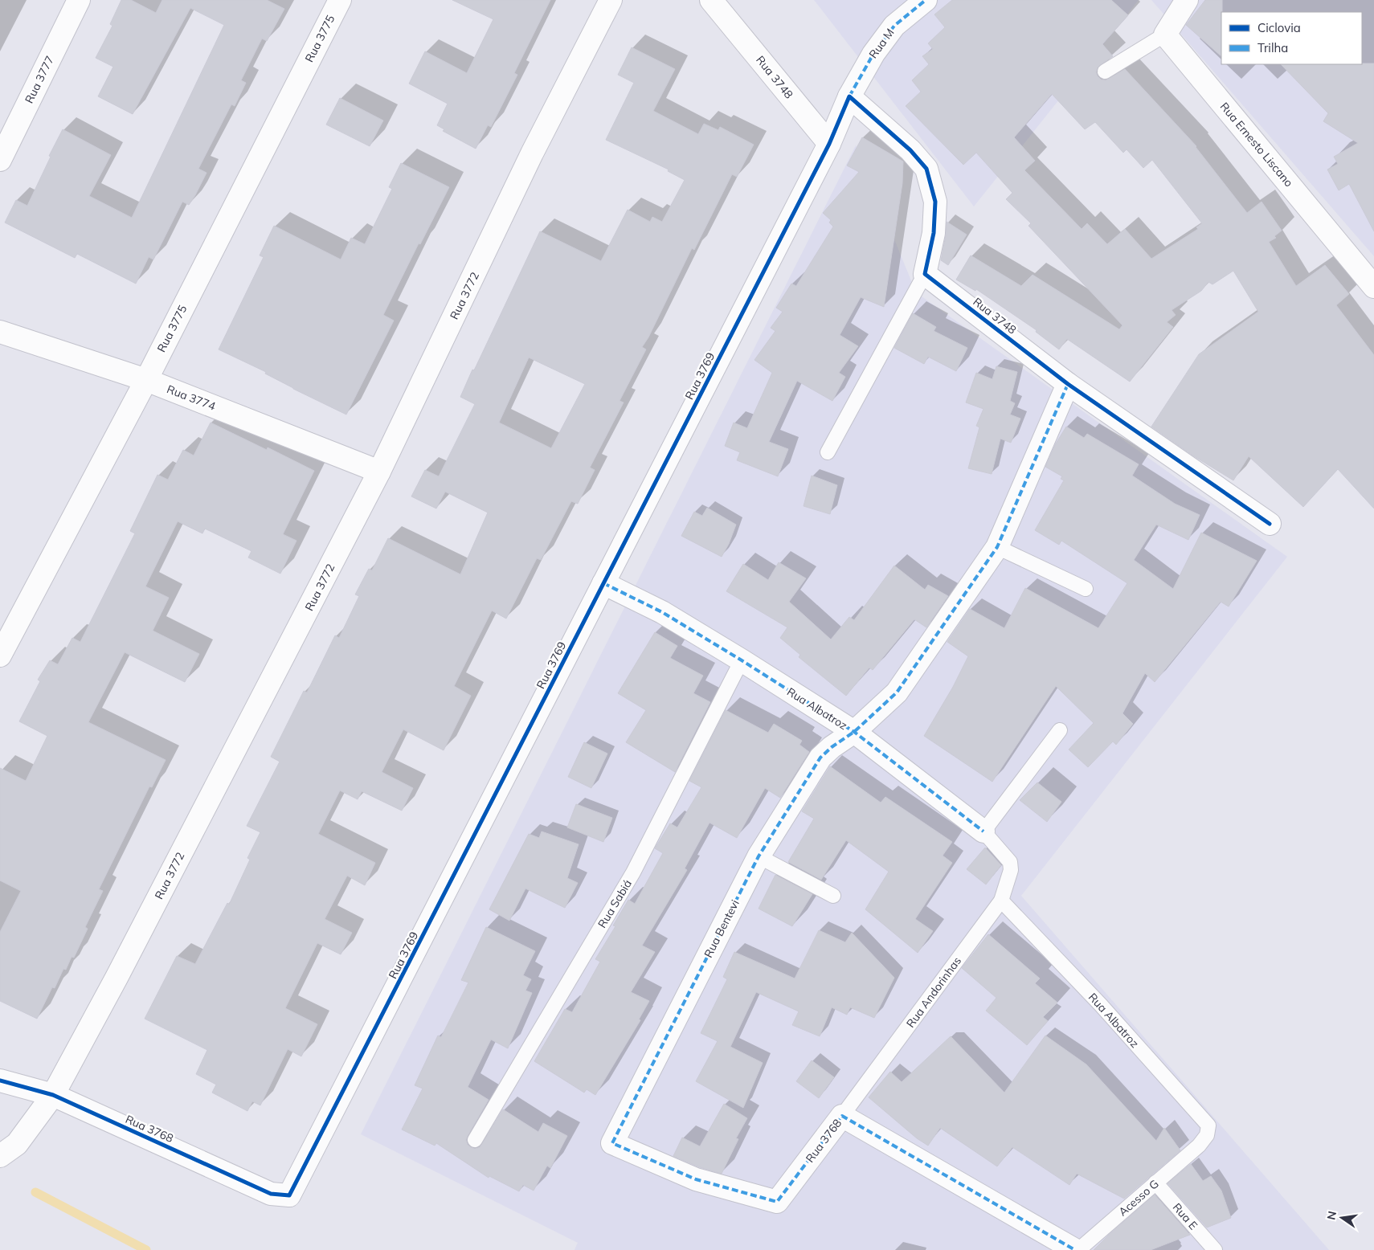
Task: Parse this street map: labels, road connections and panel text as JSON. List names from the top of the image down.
{
  "streets": {
    "street": [
      "Rua 3775",
      "Rua M",
      "Rua 3748",
      "Rua 3777",
      "Rua Ernesto Liscano",
      "Rua 3772",
      "Rua 3769",
      "Rua 3774",
      "Rua Albatroz",
      "Rua Bentevi",
      "Rua 3768"
    ],
    "lane": [
      "Rua Sabiá",
      "Rua Andorinhas",
      "Acesso G",
      "Rua E"
    ]
  },
  "crossings": [
    ["Rua 3775", "Rua 3774"],
    ["Rua 3748", "Rua 3769"],
    ["Rua 3748", "Rua Bentevi"],
    ["Rua 3772", "Rua 3774"],
    ["Rua 3772", "Rua 3768"],
    ["Rua 3769", "Rua Albatroz"],
    ["Rua 3769", "Rua 3768"],
    ["Rua Albatroz", "Rua Sabiá"],
    ["Rua Albatroz", "Rua Bentevi"],
    ["Rua Albatroz", "Rua Andorinhas"],
    ["Rua Albatroz", "Acesso G"],
    ["Rua Bentevi", "Rua 3768"],
    ["Rua Andorinhas", "Rua 3768"],
    ["Rua 3768", "Acesso G"],
    ["Acesso G", "Rua E"]
  ],
  "legend": ["Ciclovia", "Trilha"],
  "north": "left"
}
